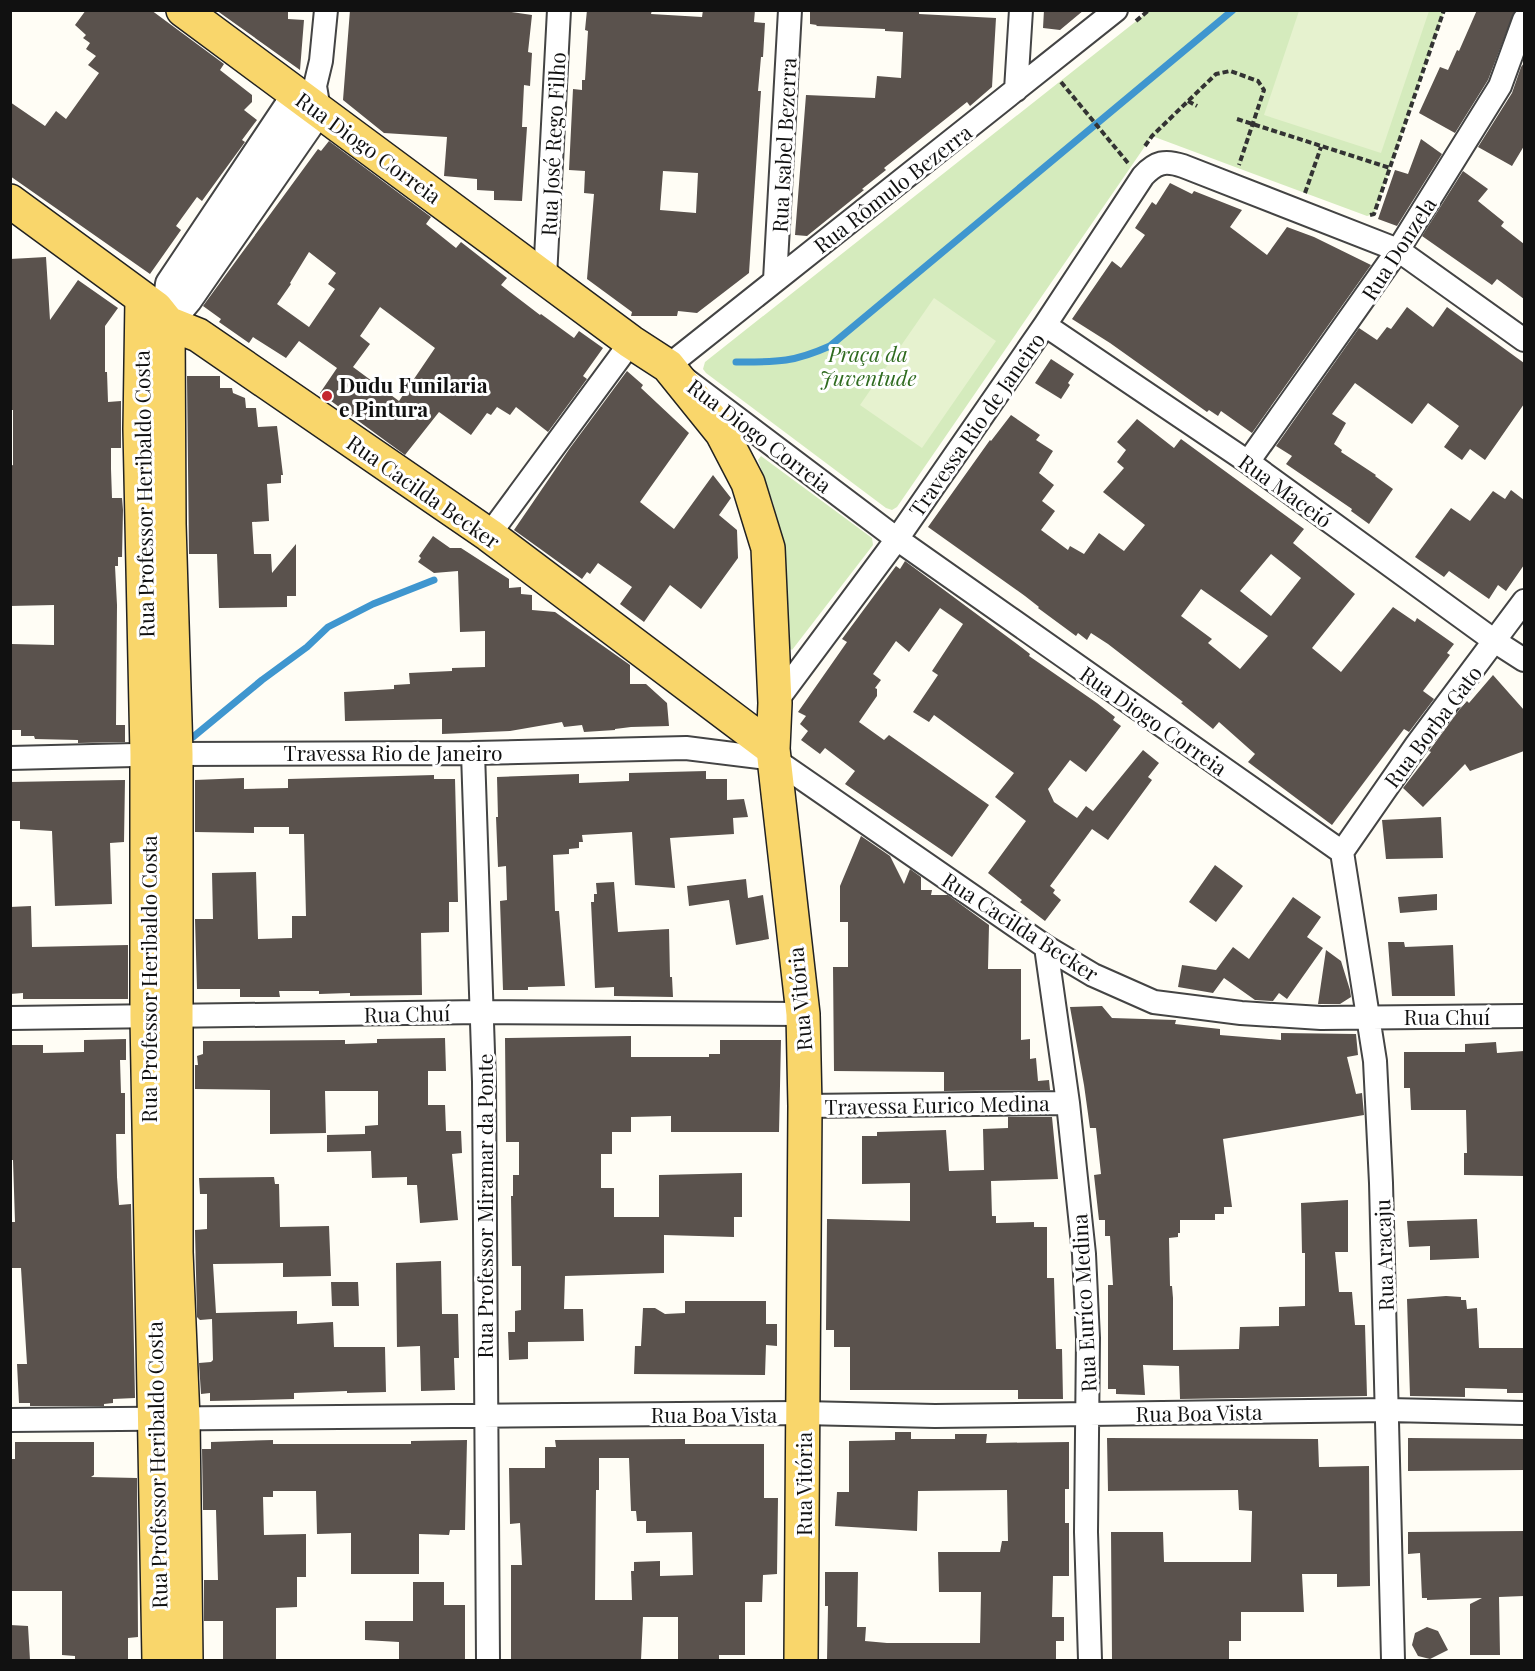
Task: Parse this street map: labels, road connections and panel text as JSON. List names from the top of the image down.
{
  "streets": {
    "main road": [
      "Rua Diogo Correia",
      "Rua Cacilda Becker",
      "Rua Professor Heribaldo Costa",
      "Rua Vitória"
    ],
    "street": [
      "Rua José Rego Filho",
      "Rua Isabel Bezerra",
      "Rua Rômulo Bezerra",
      "Rua Donzela",
      "Travessa Rio de Janeiro",
      "Rua Maceió",
      "Rua Borba Gato",
      "Rua Chuí",
      "Travessa Eurico Medina",
      "Rua Professor Miramar da Ponte",
      "Rua Aracaju",
      "Rua Euríco Medina",
      "Rua Boa Vista"
    ]
  },
  "crossings": [
    ["Rua José Rego Filho", "Rua Diogo Correia"],
    ["Rua Isabel Bezerra", "Rua Rômulo Bezerra"],
    ["Rua Diogo Correia", "Rua Rômulo Bezerra"],
    ["Rua Diogo Correia", "Travessa Rio de Janeiro"],
    ["Rua Diogo Correia", "Rua Professor Heribaldo Costa"],
    ["Rua Diogo Correia", "Rua Borba Gato"],
    ["Rua Diogo Correia", "Rua Vitória"],
    ["Rua Diogo Correia", "Rua Aracaju"],
    ["Rua Rômulo Bezerra", "Rua Vitória"],
    ["Rua Donzela", "Travessa Rio de Janeiro"],
    ["Rua Donzela", "Rua Maceió"],
    ["Travessa Rio de Janeiro", "Rua Maceió"],
    ["Travessa Rio de Janeiro", "Rua Cacilda Becker"],
    ["Travessa Rio de Janeiro", "Rua Professor Heribaldo Costa"],
    ["Travessa Rio de Janeiro", "Rua Vitória"],
    ["Travessa Rio de Janeiro", "Rua Professor Miramar da Ponte"],
    ["Rua Maceió", "Rua Borba Gato"],
    ["Rua Cacilda Becker", "Rua Professor Heribaldo Costa"],
    ["Rua Cacilda Becker", "Rua Vitória"],
    ["Rua Cacilda Becker", "Rua Chuí"],
    ["Rua Cacilda Becker", "Rua Aracaju"],
    ["Rua Cacilda Becker", "Rua Euríco Medina"],
    ["Rua Professor Heribaldo Costa", "Rua Chuí"],
    ["Rua Professor Heribaldo Costa", "Rua Boa Vista"],
    ["Rua Borba Gato", "Rua Aracaju"],
    ["Rua Vitória", "Rua Chuí"],
    ["Rua Vitória", "Travessa Eurico Medina"],
    ["Rua Vitória", "Rua Boa Vista"],
    ["Rua Chuí", "Rua Professor Miramar da Ponte"],
    ["Rua Chuí", "Rua Aracaju"],
    ["Travessa Eurico Medina", "Rua Euríco Medina"],
    ["Rua Professor Miramar da Ponte", "Rua Boa Vista"],
    ["Rua Aracaju", "Rua Boa Vista"],
    ["Rua Euríco Medina", "Rua Boa Vista"]
  ],
  "parks": ["Praça da Juventude"],
  "places": ["Dudu Funilaria e Pintura"]
}
